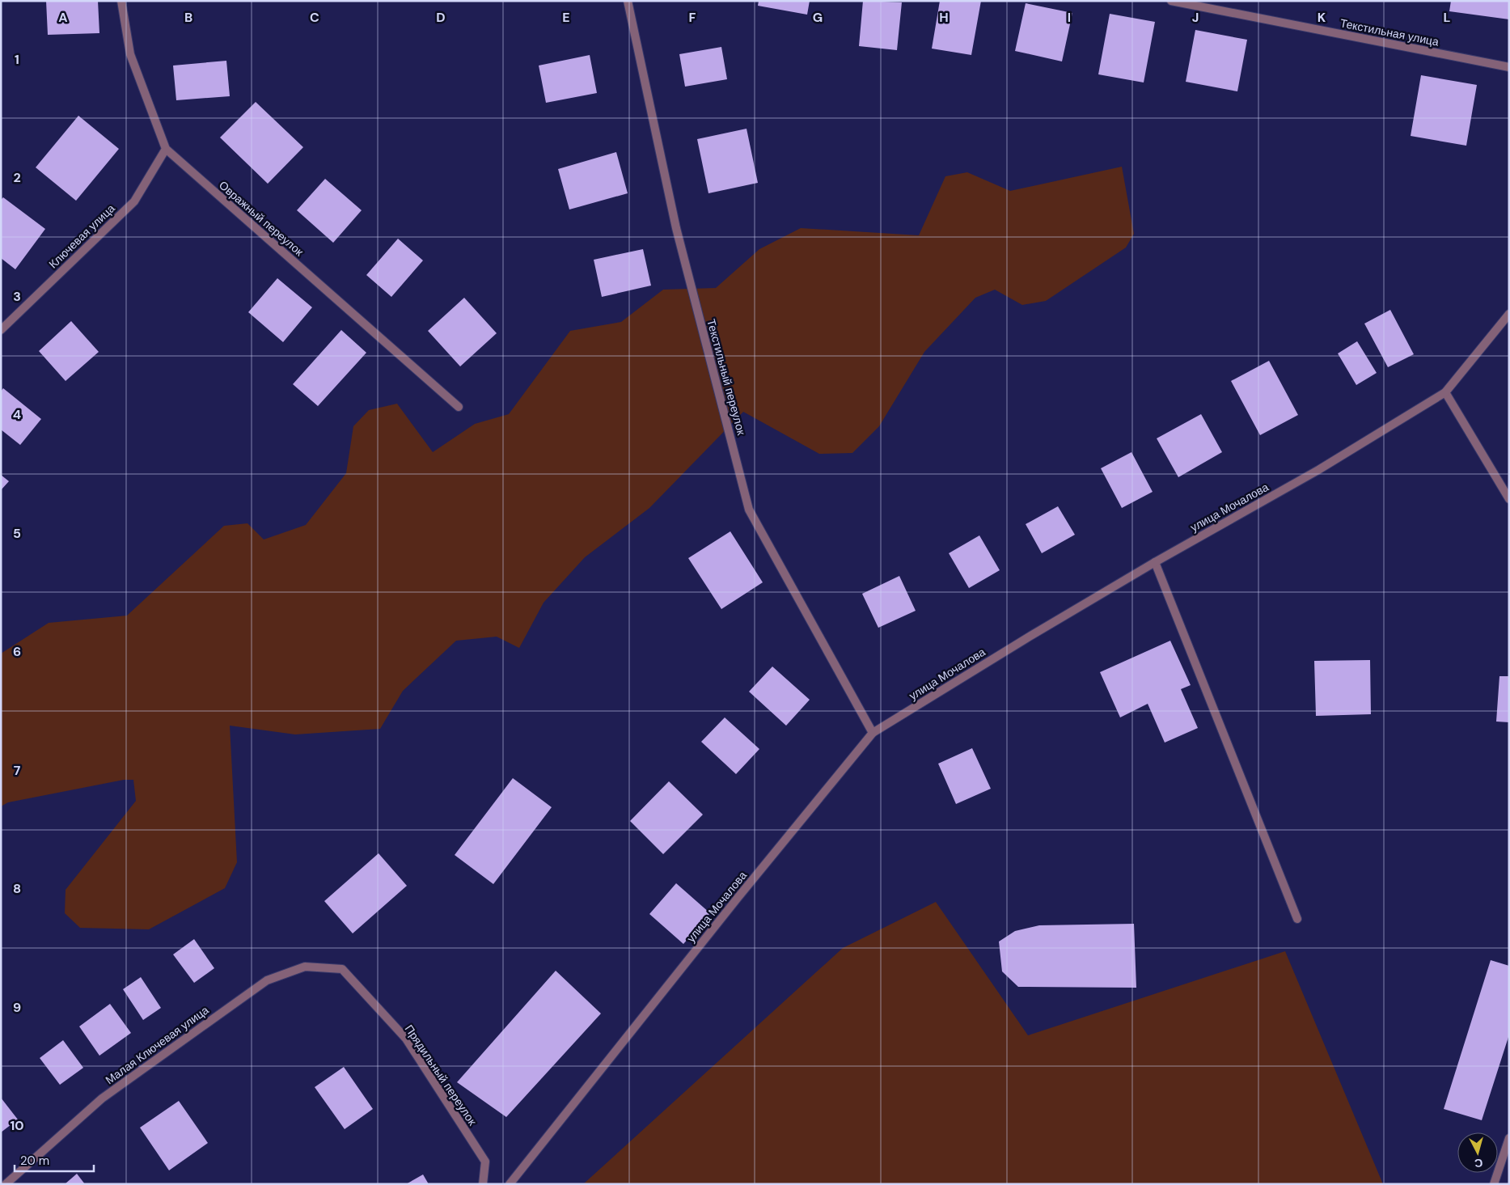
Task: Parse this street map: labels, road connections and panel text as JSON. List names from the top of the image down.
{
  "streets": {
    "street": [
      "Текстильная улица",
      "Овражный переулок",
      "Ключевая улица",
      "Текстильный переулок",
      "улица Мочалова",
      "Малая Ключевая улица",
      "Прядильный переулок"
    ]
  },
  "crossings": [
    ["Овражный переулок", "Ключевая улица"],
    ["Текстильный переулок", "улица Мочалова"],
    ["Малая Ключевая улица", "Прядильный переулок"]
  ],
  "scale_bar": "20 m",
  "north": "bottom",
  "grid": {
    "columns": [
      "A",
      "B",
      "C",
      "D",
      "E",
      "F",
      "G",
      "H",
      "I",
      "J",
      "K",
      "L"
    ],
    "rows": [
      "1",
      "2",
      "3",
      "4",
      "5",
      "6",
      "7",
      "8",
      "9",
      "10"
    ]
  }
}
